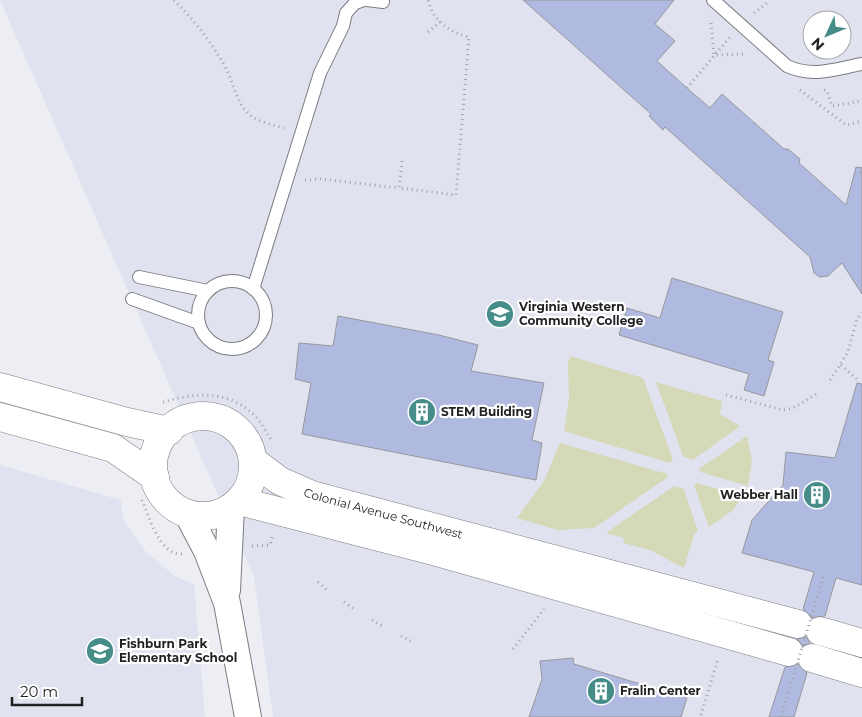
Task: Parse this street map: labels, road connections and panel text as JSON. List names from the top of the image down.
{
  "streets": {
    "main road": ["Colonial Avenue Southwest"]
  },
  "places": {
    "school or university": ["Virginia Western Community College", "Fishburn Park Elementary School"],
    "building": ["STEM Building", "Webber Hall", "Fralin Center"]
  },
  "scale_bar": "20 m",
  "north": "bottom left"
}
